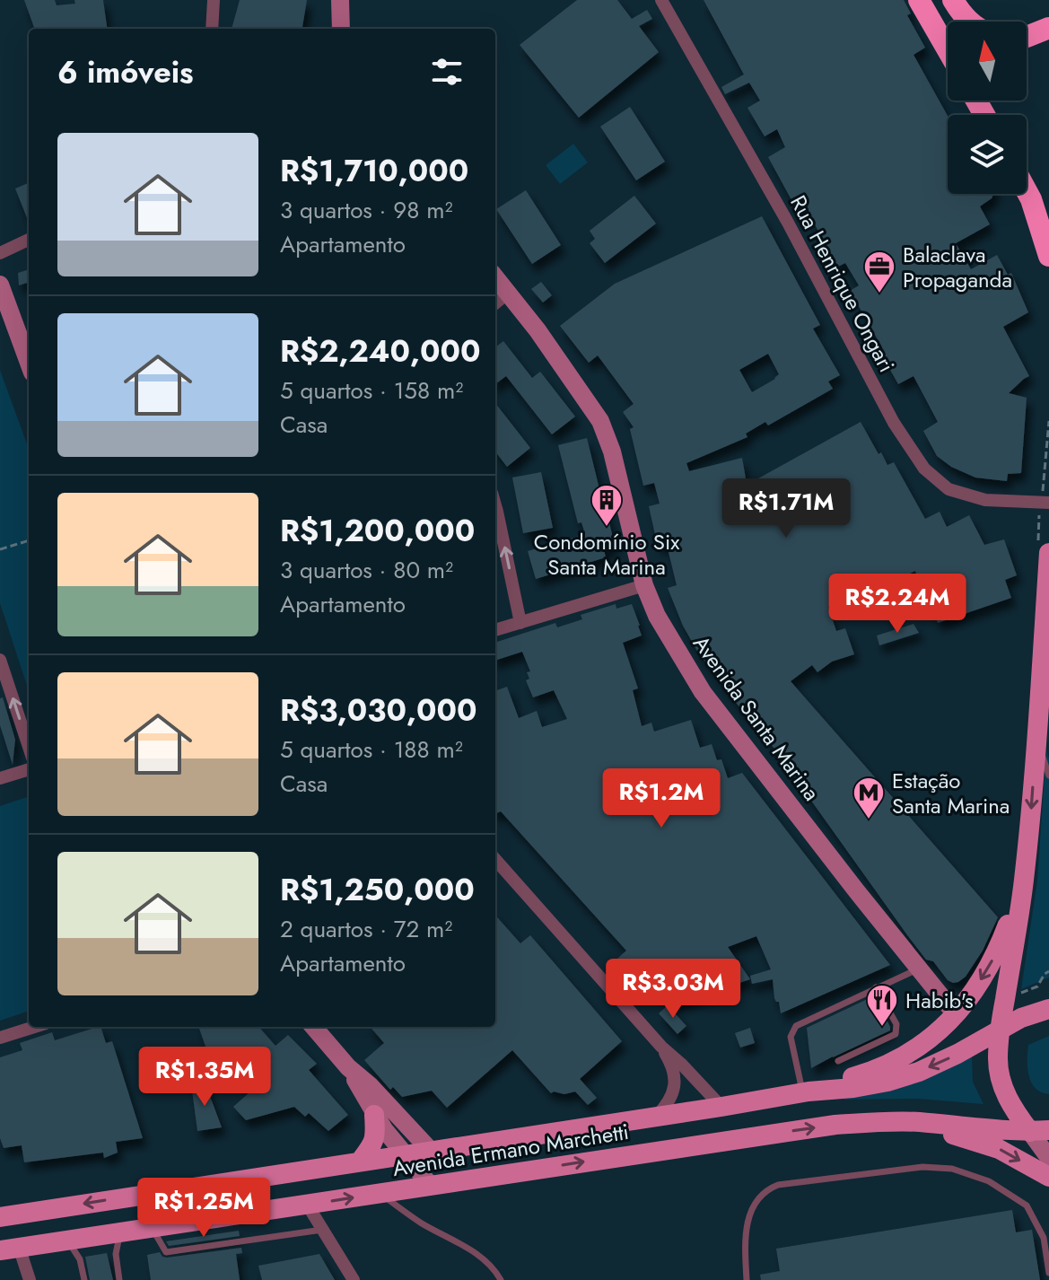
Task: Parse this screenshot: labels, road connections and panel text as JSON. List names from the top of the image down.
{
  "streets": {
    "main road": ["Avenida Ermano Marchetti"],
    "street": ["Rua Henrique Ongari", "Avenida Santa Marina"]
  },
  "places": {
    "office": ["Balaclava Propaganda"],
    "building": ["Condomínio Six Santa Marina"],
    "metro station": ["Estação Santa Marina"],
    "restaurant": ["Habib's"]
  },
  "north": "top",
  "page": {
    "heading": "6 imóveis",
    "list": [
      {
        "name": "R$1,710,000",
        "note": "3 quartos · 98 m² · Apartamento"
      },
      {
        "name": "R$2,240,000",
        "note": "5 quartos · 158 m² · Casa"
      },
      {
        "name": "R$1,200,000",
        "note": "3 quartos · 80 m² · Apartamento"
      },
      {
        "name": "R$3,030,000",
        "note": "5 quartos · 188 m² · Casa"
      },
      {
        "name": "R$1,250,000",
        "note": "2 quartos · 72 m² · Apartamento"
      }
    ],
    "price": [
      "R$1.71M",
      "R$2.24M",
      "R$1.2M",
      "R$3.03M",
      "R$1.35M",
      "R$1.25M"
    ]
  }
}
